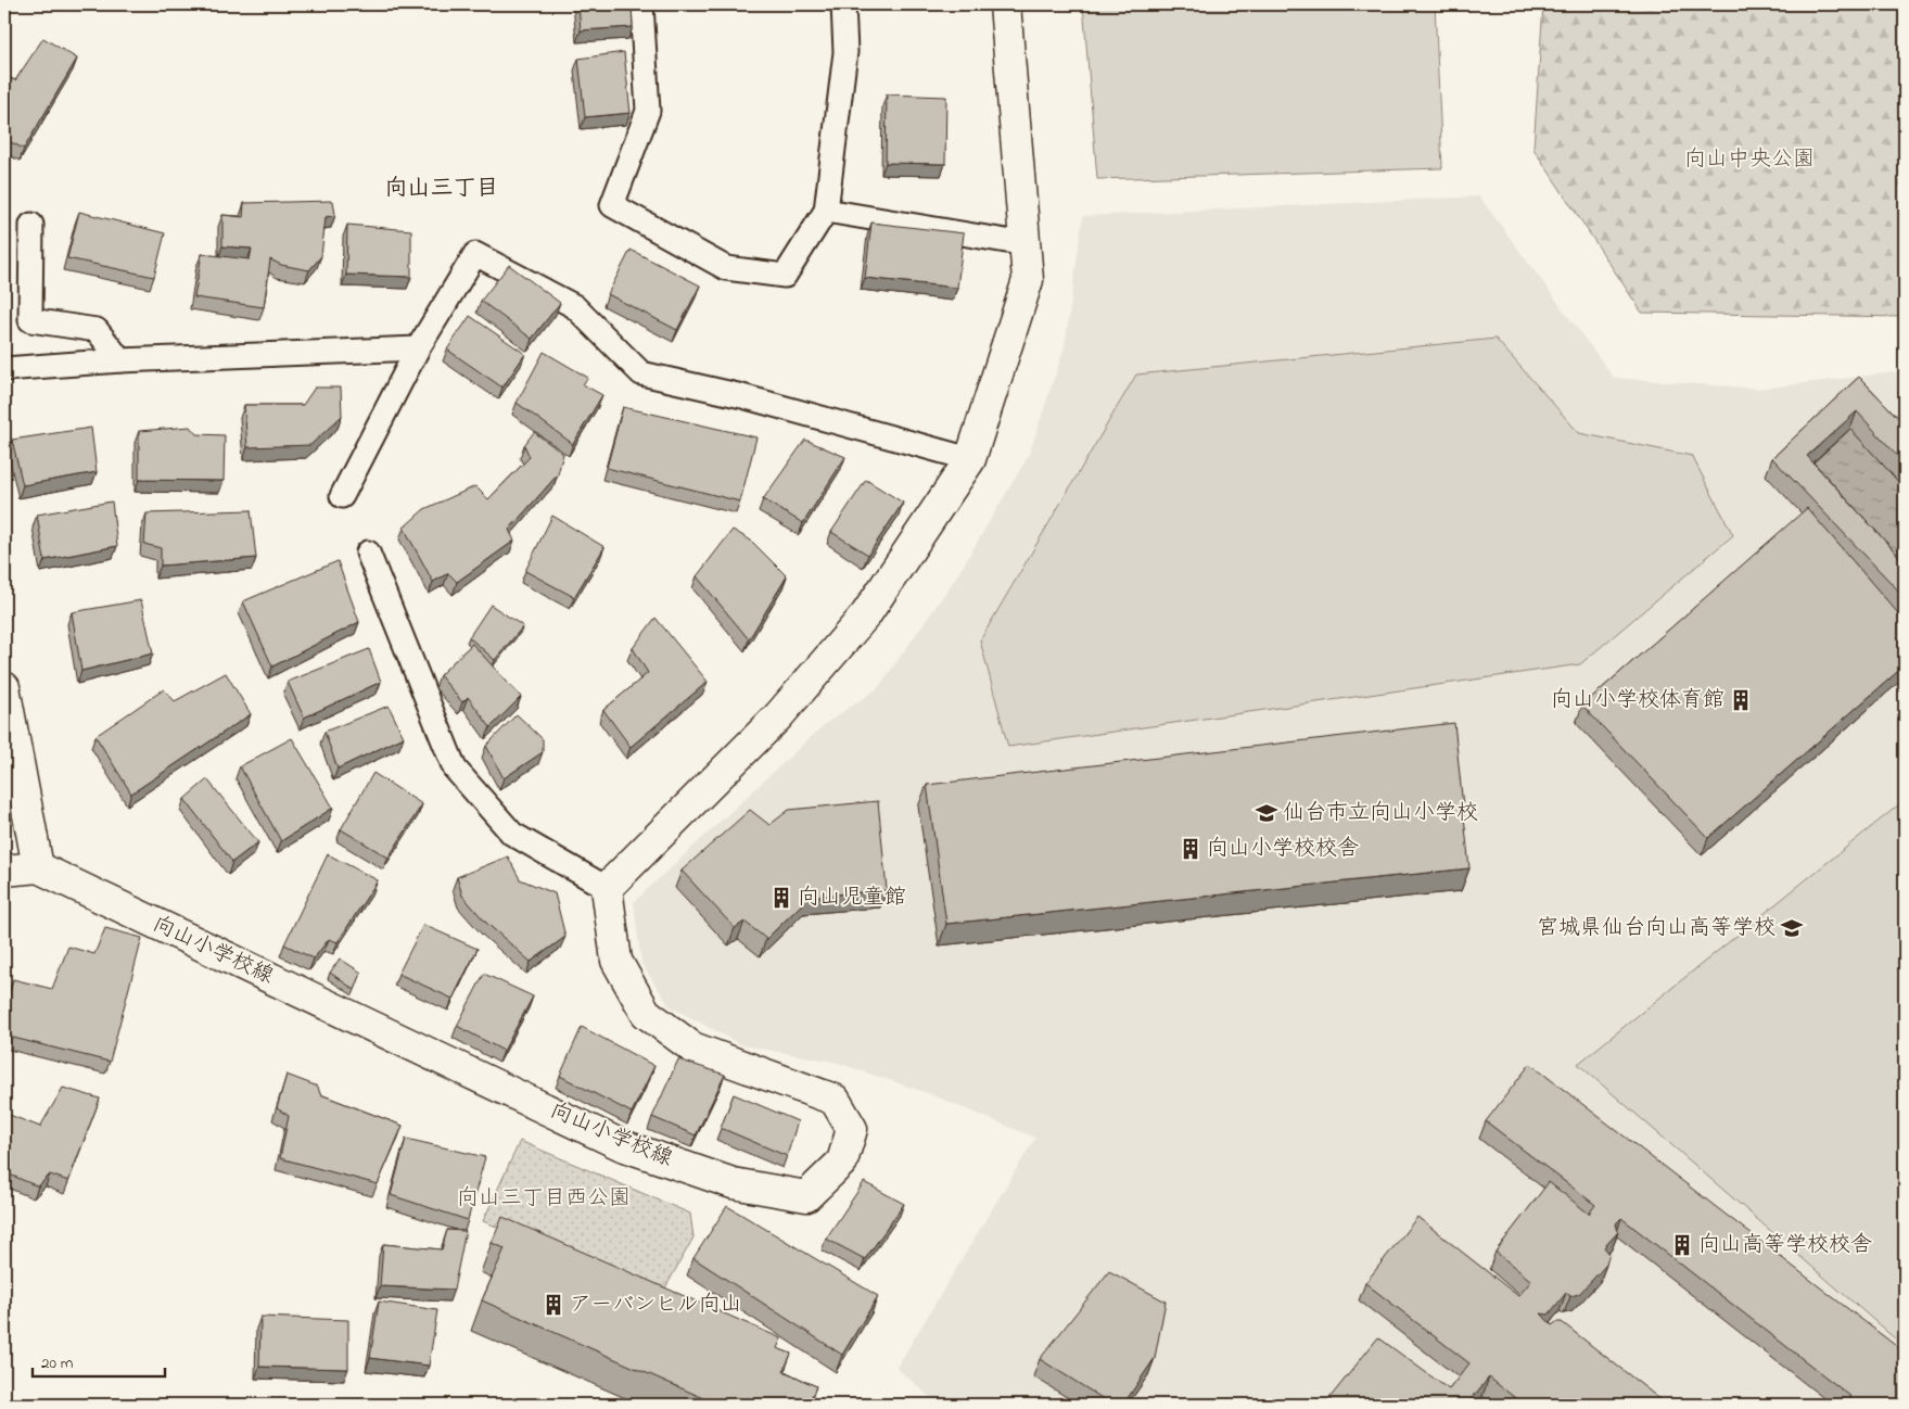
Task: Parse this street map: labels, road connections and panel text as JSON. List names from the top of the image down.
{
  "streets": {
    "street": ["向山小学校線"]
  },
  "districts": ["向山三丁目"],
  "parks": ["向山中央公園", "向山三丁目西公園"],
  "places": {
    "building": [
      "向山小学校体育館",
      "向山小学校校舎",
      "向山児童館",
      "向山高等学校校舎",
      "アーバンヒル向山"
    ],
    "school or university": ["仙台市立向山小学校", "宮城県仙台向山高等学校"]
  },
  "scale_bar": "20 m"
}
